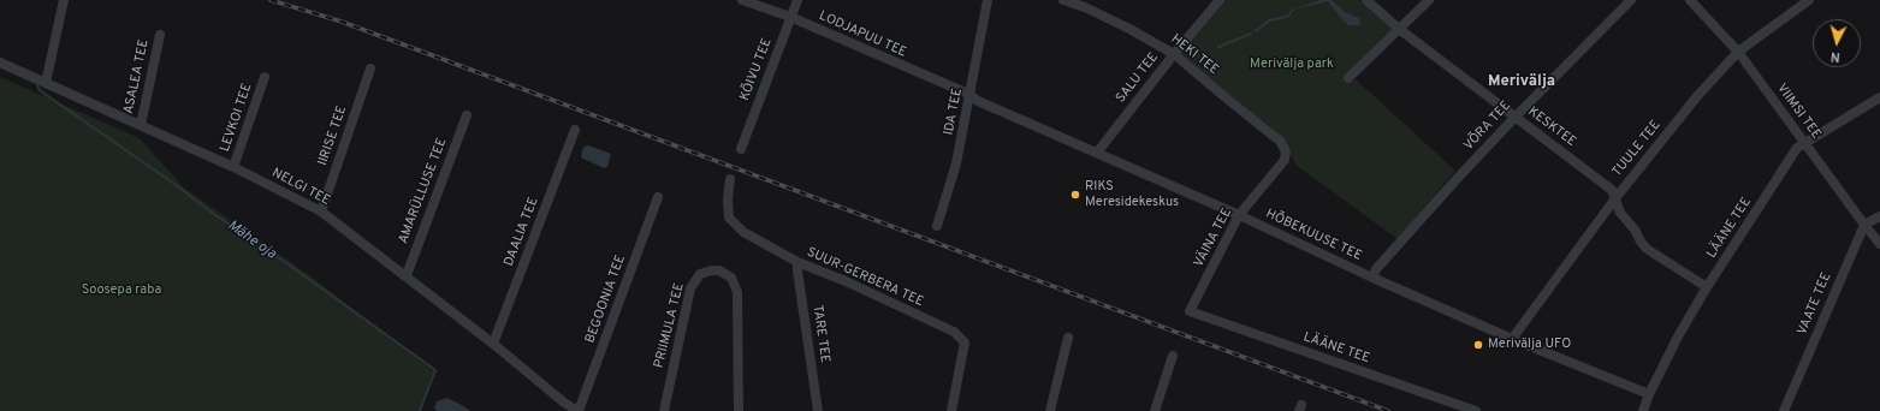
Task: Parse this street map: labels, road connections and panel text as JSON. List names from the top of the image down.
{
  "streets": {
    "street": [
      "LODJAPUU TEE",
      "HEKI TEE",
      "KÕIVU TEE",
      "ASALEA TEE",
      "SALU TEE",
      "IDA TEE",
      "VIIMSI TEE",
      "LEVKOI TEE",
      "VÕRA TEE",
      "KESKTEE",
      "IIRISE TEE",
      "TUULE TEE",
      "NELGI TEE",
      "AMARÜLLUSE TEE",
      "LÄÄNE TEE",
      "DAALIA TEE",
      "HÕBEKUUSE TEE",
      "VÄINA TEE",
      "SUUR-GERBERA TEE",
      "BEGOONIA TEE",
      "VAATE TEE",
      "PRIIMULA TEE",
      "TARE TEE"
    ]
  },
  "crossings": [
    ["LODJAPUU TEE", "KÕIVU TEE"],
    ["LODJAPUU TEE", "IDA TEE"],
    ["LODJAPUU TEE", "HÕBEKUUSE TEE"],
    ["HEKI TEE", "SALU TEE"],
    ["HEKI TEE", "VÄINA TEE"],
    ["ASALEA TEE", "NELGI TEE"],
    ["SALU TEE", "HÕBEKUUSE TEE"],
    ["IDA TEE", "HÕBEKUUSE TEE"],
    ["VIIMSI TEE", "TUULE TEE"],
    ["VIIMSI TEE", "LÄÄNE TEE"],
    ["VIIMSI TEE", "VAATE TEE"],
    ["LEVKOI TEE", "NELGI TEE"],
    ["VÕRA TEE", "KESKTEE"],
    ["VÕRA TEE", "HÕBEKUUSE TEE"],
    ["KESKTEE", "TUULE TEE"],
    ["KESKTEE", "LÄÄNE TEE"],
    ["IIRISE TEE", "NELGI TEE"],
    ["TUULE TEE", "HÕBEKUUSE TEE"],
    ["NELGI TEE", "AMARÜLLUSE TEE"],
    ["NELGI TEE", "DAALIA TEE"],
    ["NELGI TEE", "BEGOONIA TEE"],
    ["LÄÄNE TEE", "HÕBEKUUSE TEE"],
    ["LÄÄNE TEE", "VÄINA TEE"],
    ["HÕBEKUUSE TEE", "VÄINA TEE"],
    ["SUUR-GERBERA TEE", "TARE TEE"]
  ],
  "districts": ["Merivälja"],
  "water": ["Mähe oja"],
  "parks": ["Merivälja park", "Soosepa raba"],
  "places": ["RIKS Meresidekeskus", "Merivälja UFO"],
  "north": "bottom"
}
